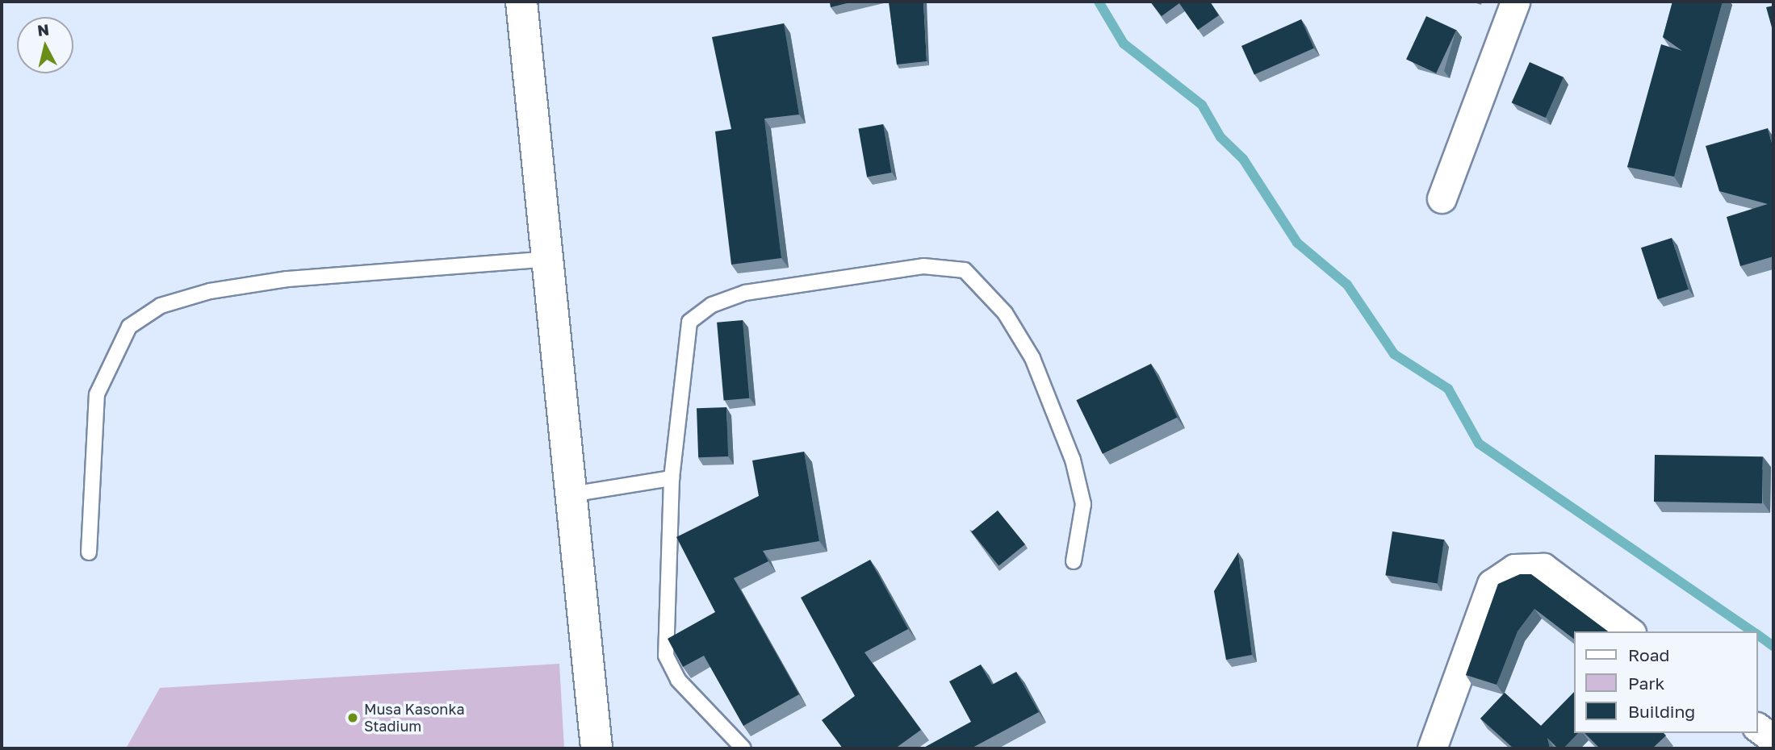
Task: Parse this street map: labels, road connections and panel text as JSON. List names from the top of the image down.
{
  "places": ["Musa Kasonka Stadium"],
  "legend": ["Road", "Park", "Building"],
  "north": "top"
}
